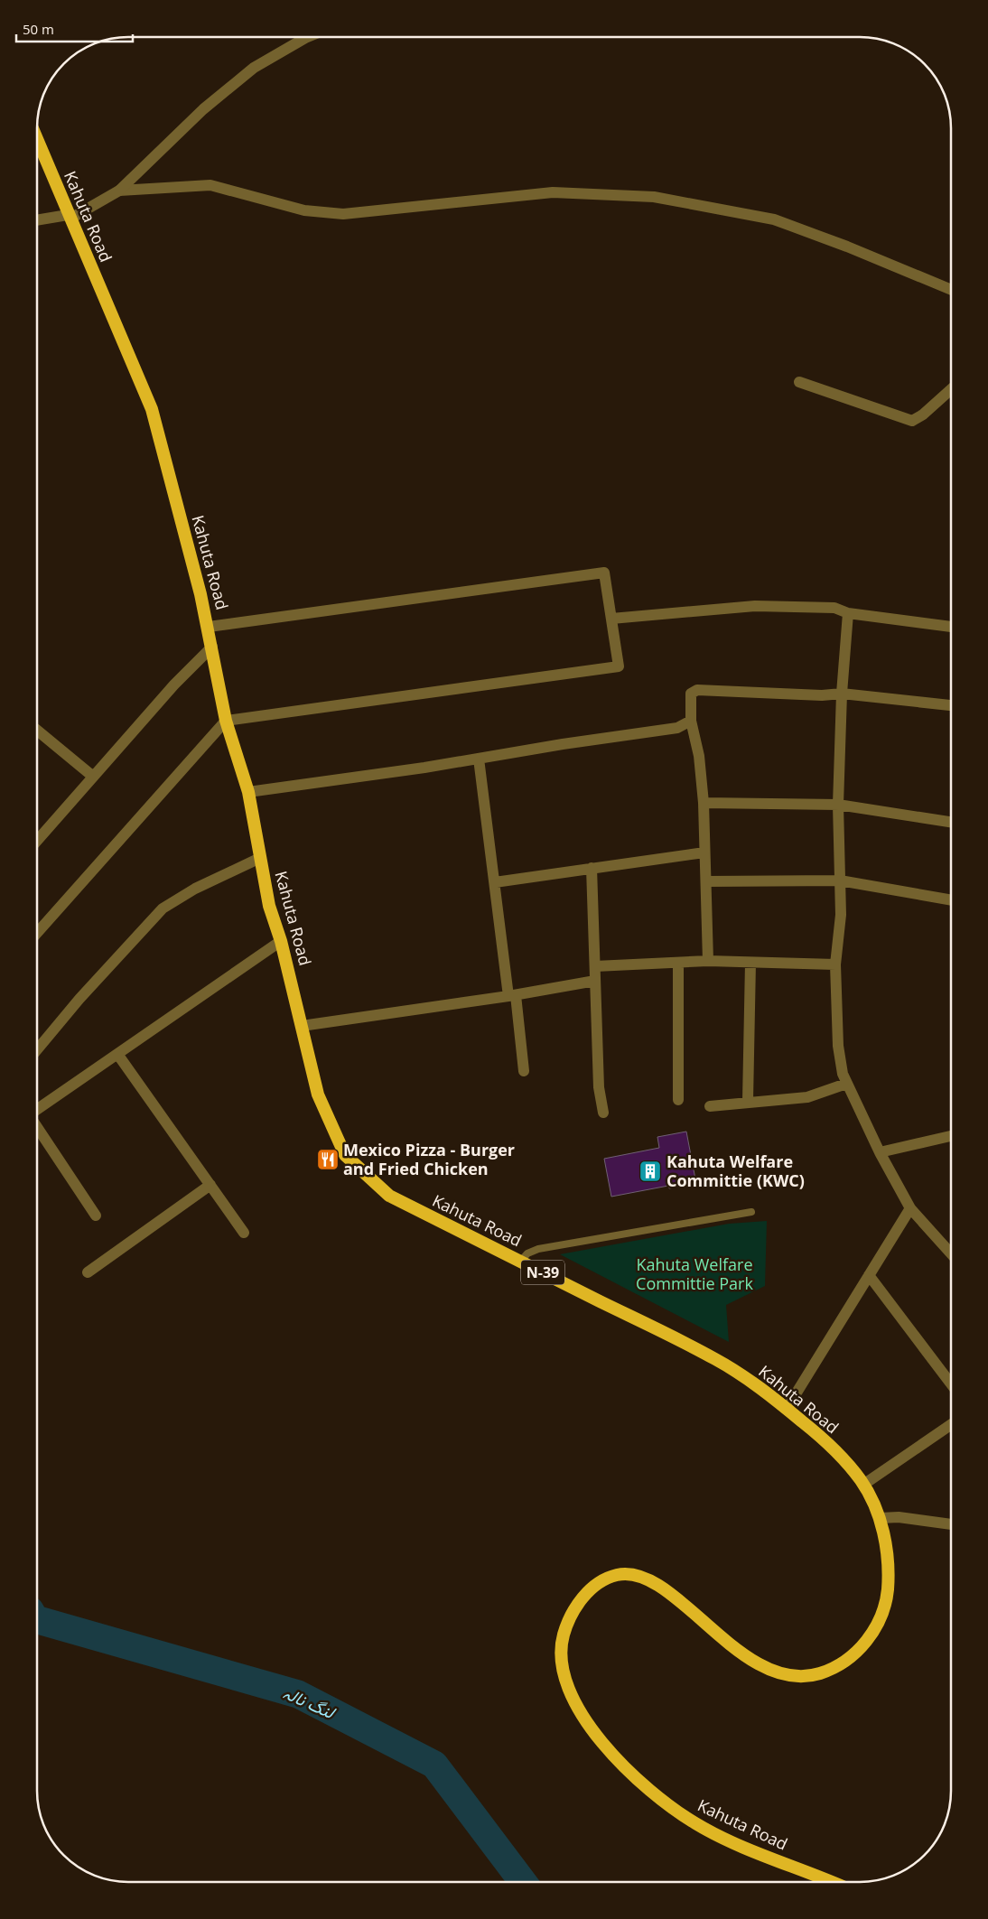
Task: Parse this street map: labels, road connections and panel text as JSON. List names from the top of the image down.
{
  "streets": {
    "highway": ["Kahuta Road", "N-39"]
  },
  "water": ["لنگ نالہ"],
  "parks": ["Kahuta Welfare Committie Park"],
  "places": {
    "restaurant": ["Mexico Pizza - Burger and Fried Chicken"],
    "building": ["Kahuta Welfare Committie (KWC)"]
  },
  "scale_bar": "50 m"
}
